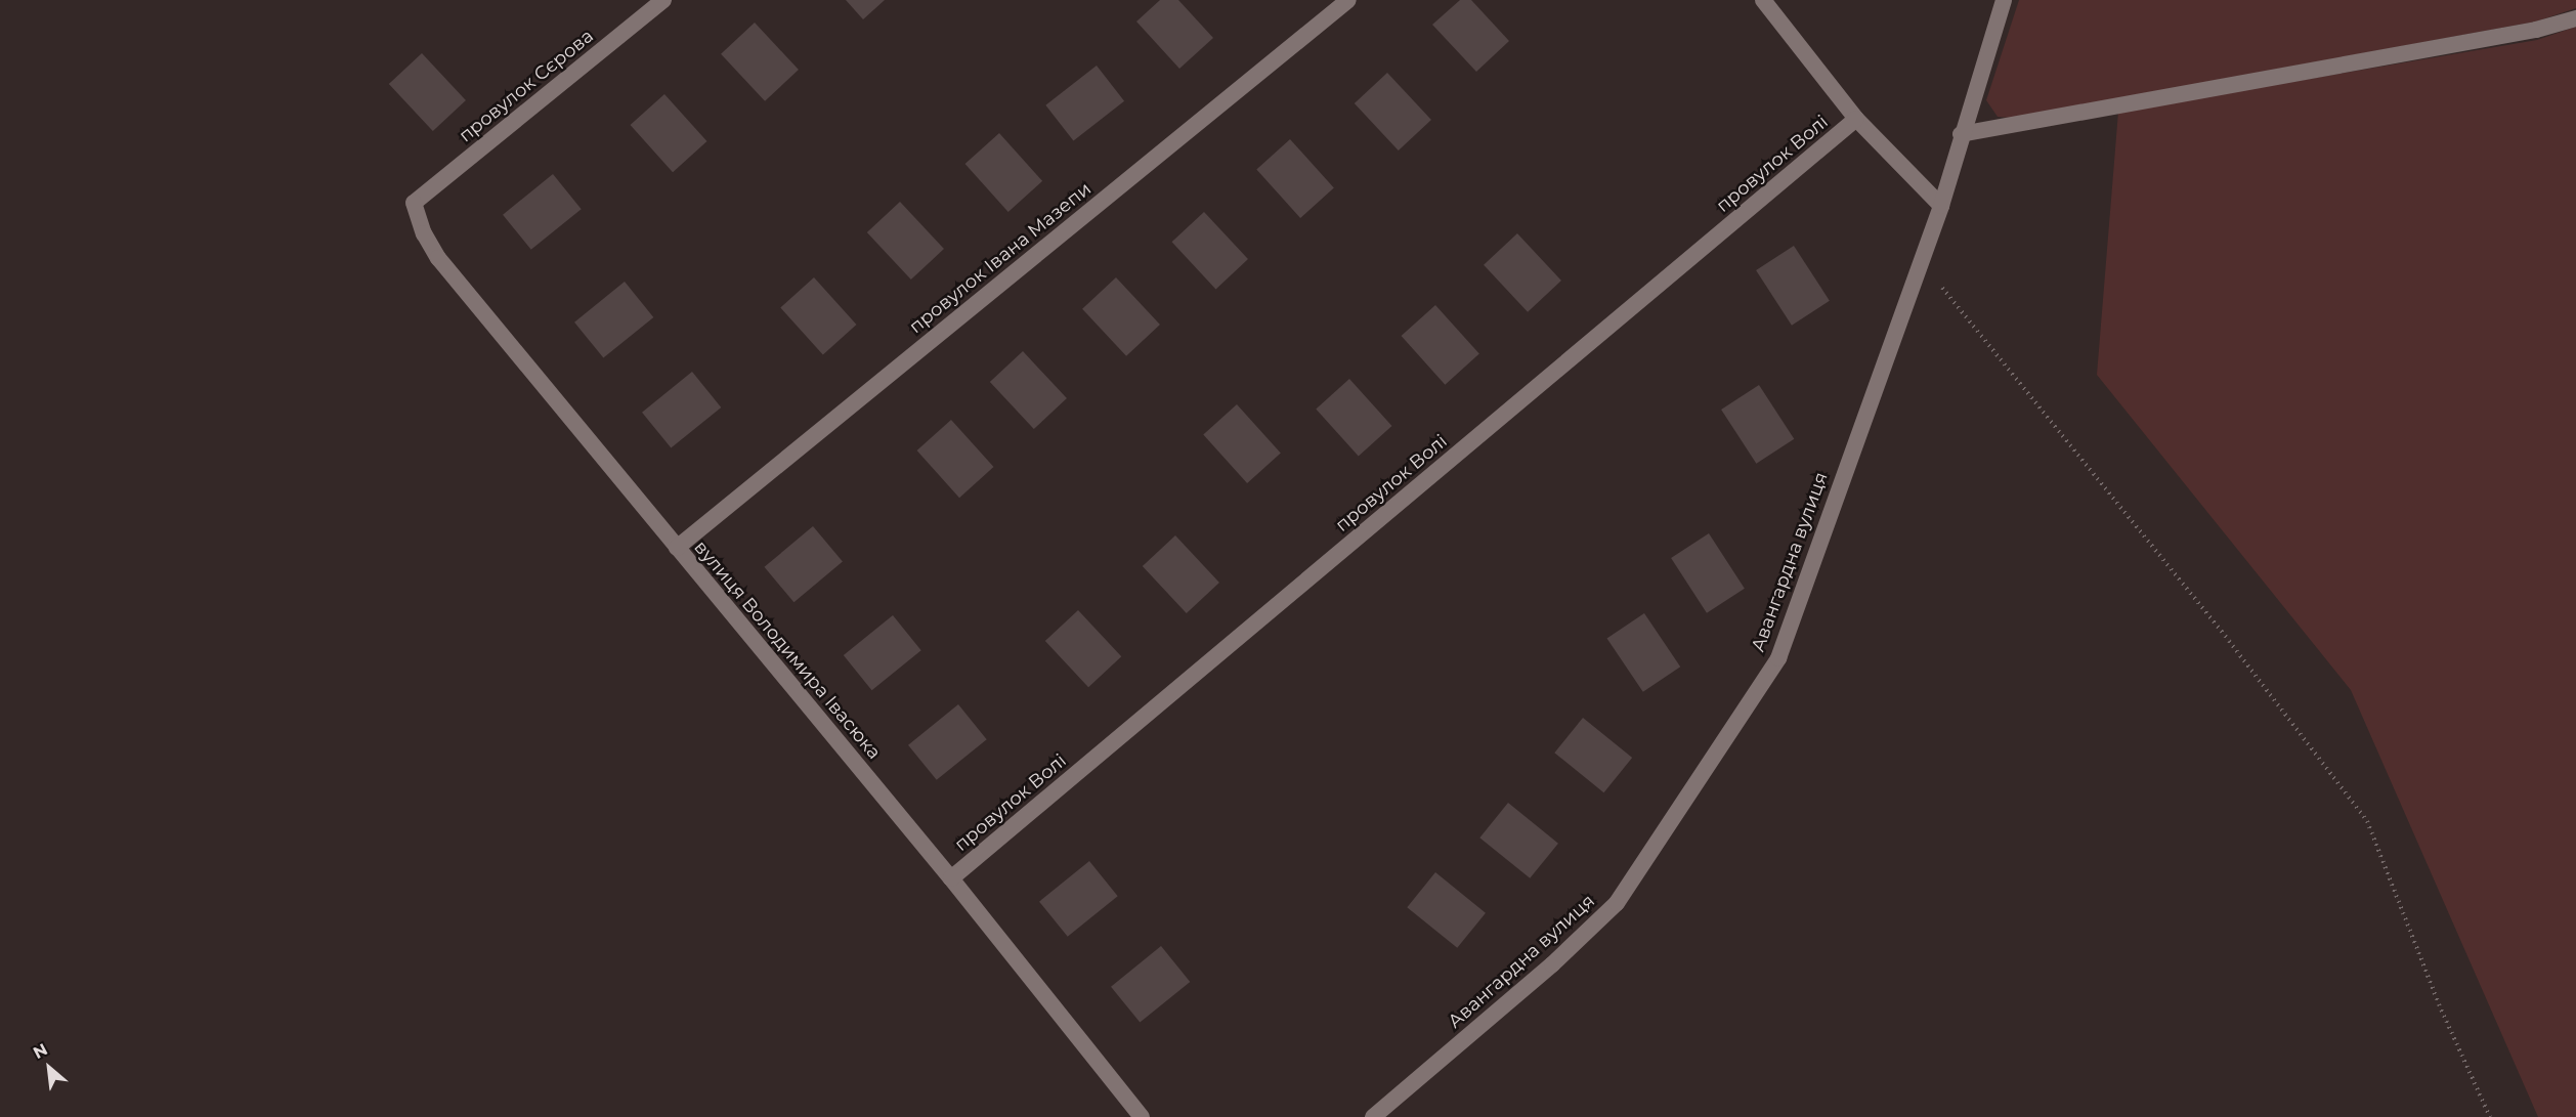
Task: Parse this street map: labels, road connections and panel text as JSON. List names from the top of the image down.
{
  "streets": {
    "street": [
      "провулок Сєрова",
      "провулок Волі",
      "провулок Івана Мазепи",
      "Авангардна вулиця",
      "вулиця Володимира Івасюка"
    ]
  },
  "crossings": [
    ["провулок Сєрова", "вулиця Володимира Івасюка"],
    ["провулок Волі", "вулиця Володимира Івасюка"],
    ["провулок Івана Мазепи", "вулиця Володимира Івасюка"]
  ],
  "north": "top left"
}
